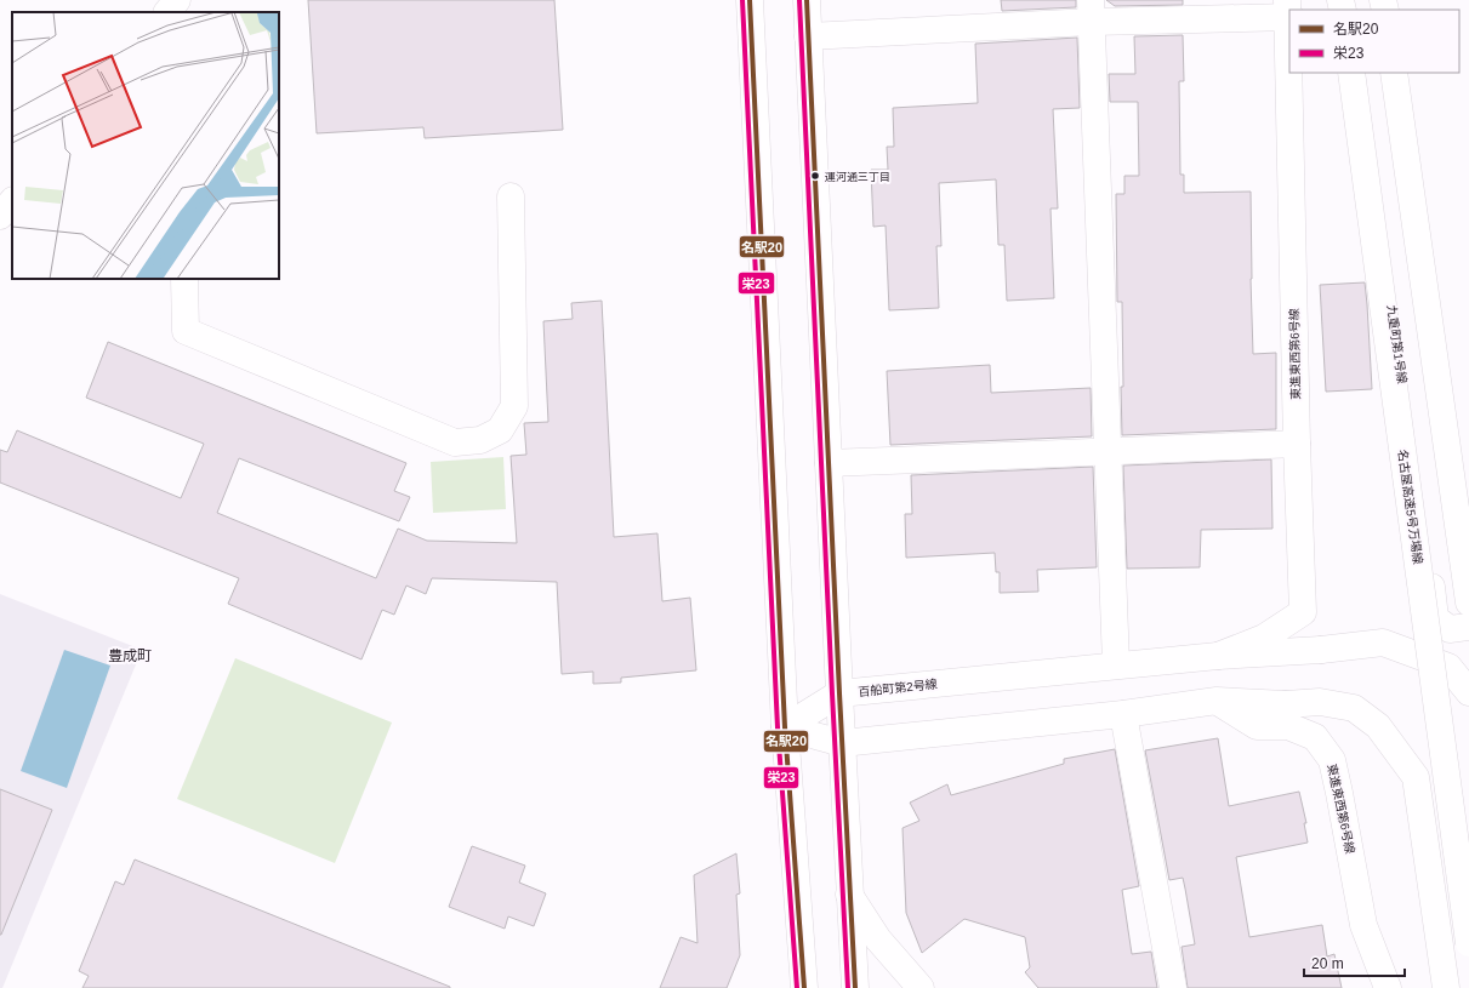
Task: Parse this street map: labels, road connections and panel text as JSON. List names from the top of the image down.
{
  "streets": {
    "main road": [
      "九重町第1号線",
      "東進東西第6号線",
      "名古屋高速5号万場線",
      "百船町第2号線"
    ]
  },
  "crossings": [
    ["東進東西第6号線", "百船町第2号線"]
  ],
  "districts": ["豊成町"],
  "places": ["運河通三丁目"],
  "lines": ["transit line 名駅20", "transit line 栄23"],
  "legend": ["名駅20", "栄23"],
  "scale_bar": "20 m"
}
